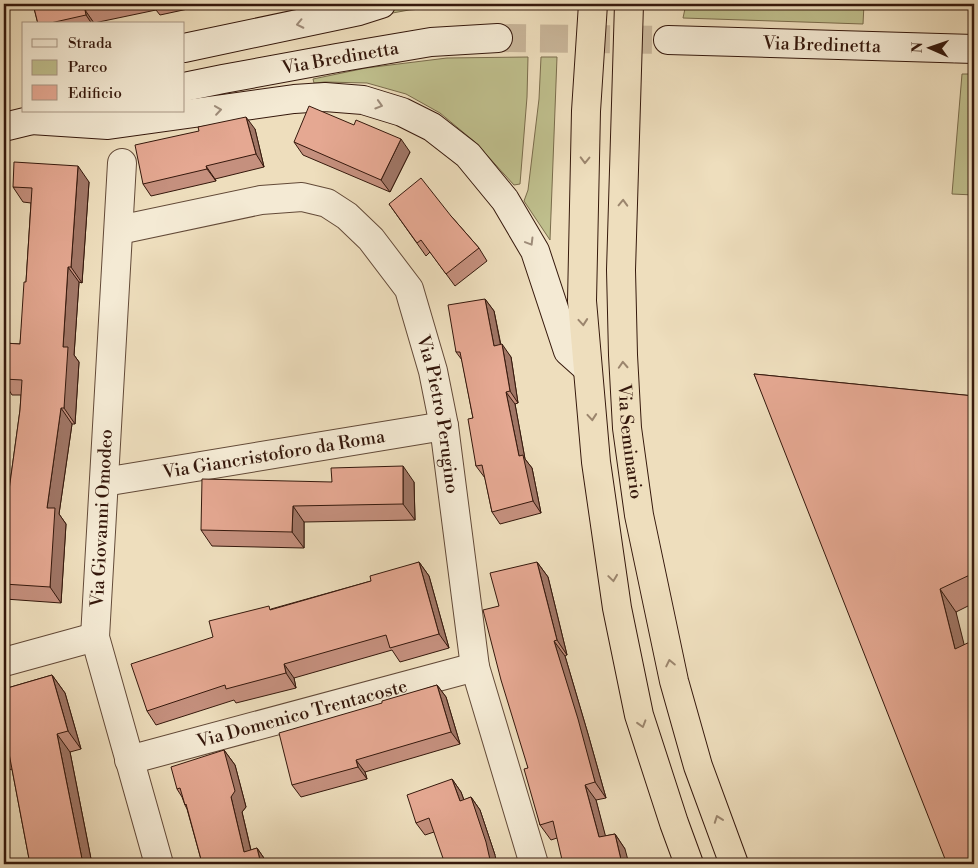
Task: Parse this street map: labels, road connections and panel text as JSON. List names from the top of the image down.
{
  "streets": {
    "highway": ["Via Seminario"],
    "street": [
      "Via Bredinetta",
      "Via Pietro Perugino",
      "Via Giancristoforo da Roma",
      "Via Giovanni Omodeo",
      "Via Domenico Trentacoste"
    ]
  },
  "crossings": [
    ["Via Pietro Perugino", "Via Giancristoforo da Roma"],
    ["Via Pietro Perugino", "Via Giovanni Omodeo"],
    ["Via Pietro Perugino", "Via Domenico Trentacoste"],
    ["Via Giancristoforo da Roma", "Via Giovanni Omodeo"],
    ["Via Giovanni Omodeo", "Via Domenico Trentacoste"]
  ],
  "legend": ["Strada", "Parco", "Edificio"],
  "north": "left"
}
